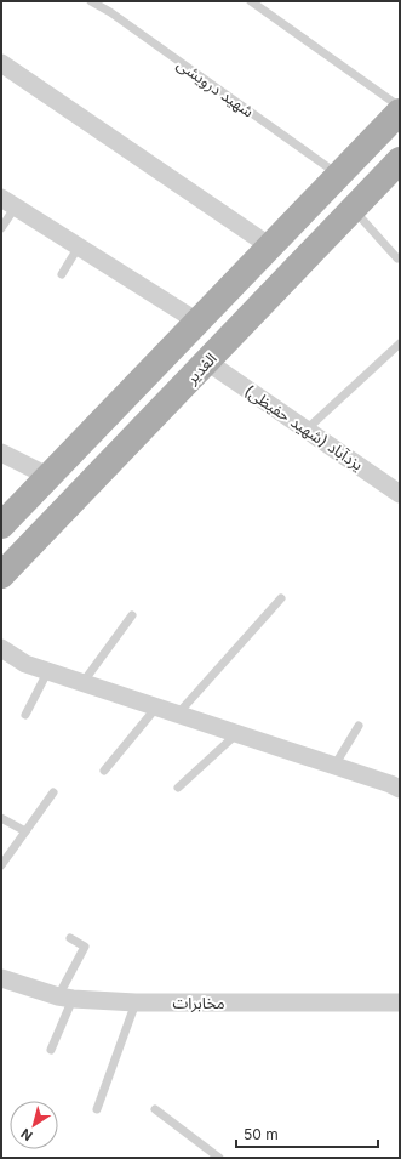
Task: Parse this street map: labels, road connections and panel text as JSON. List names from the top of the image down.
{
  "streets": {
    "main road": ["الغدیر"],
    "street": ["یزدآباد (شهید حفیظی)", "مخابرات"],
    "lane": ["شهید درویشی"]
  },
  "crossings": [
    ["الغدیر", "یزدآباد (شهید حفیظی)"]
  ],
  "scale_bar": "50 m",
  "north": "bottom left"
}
